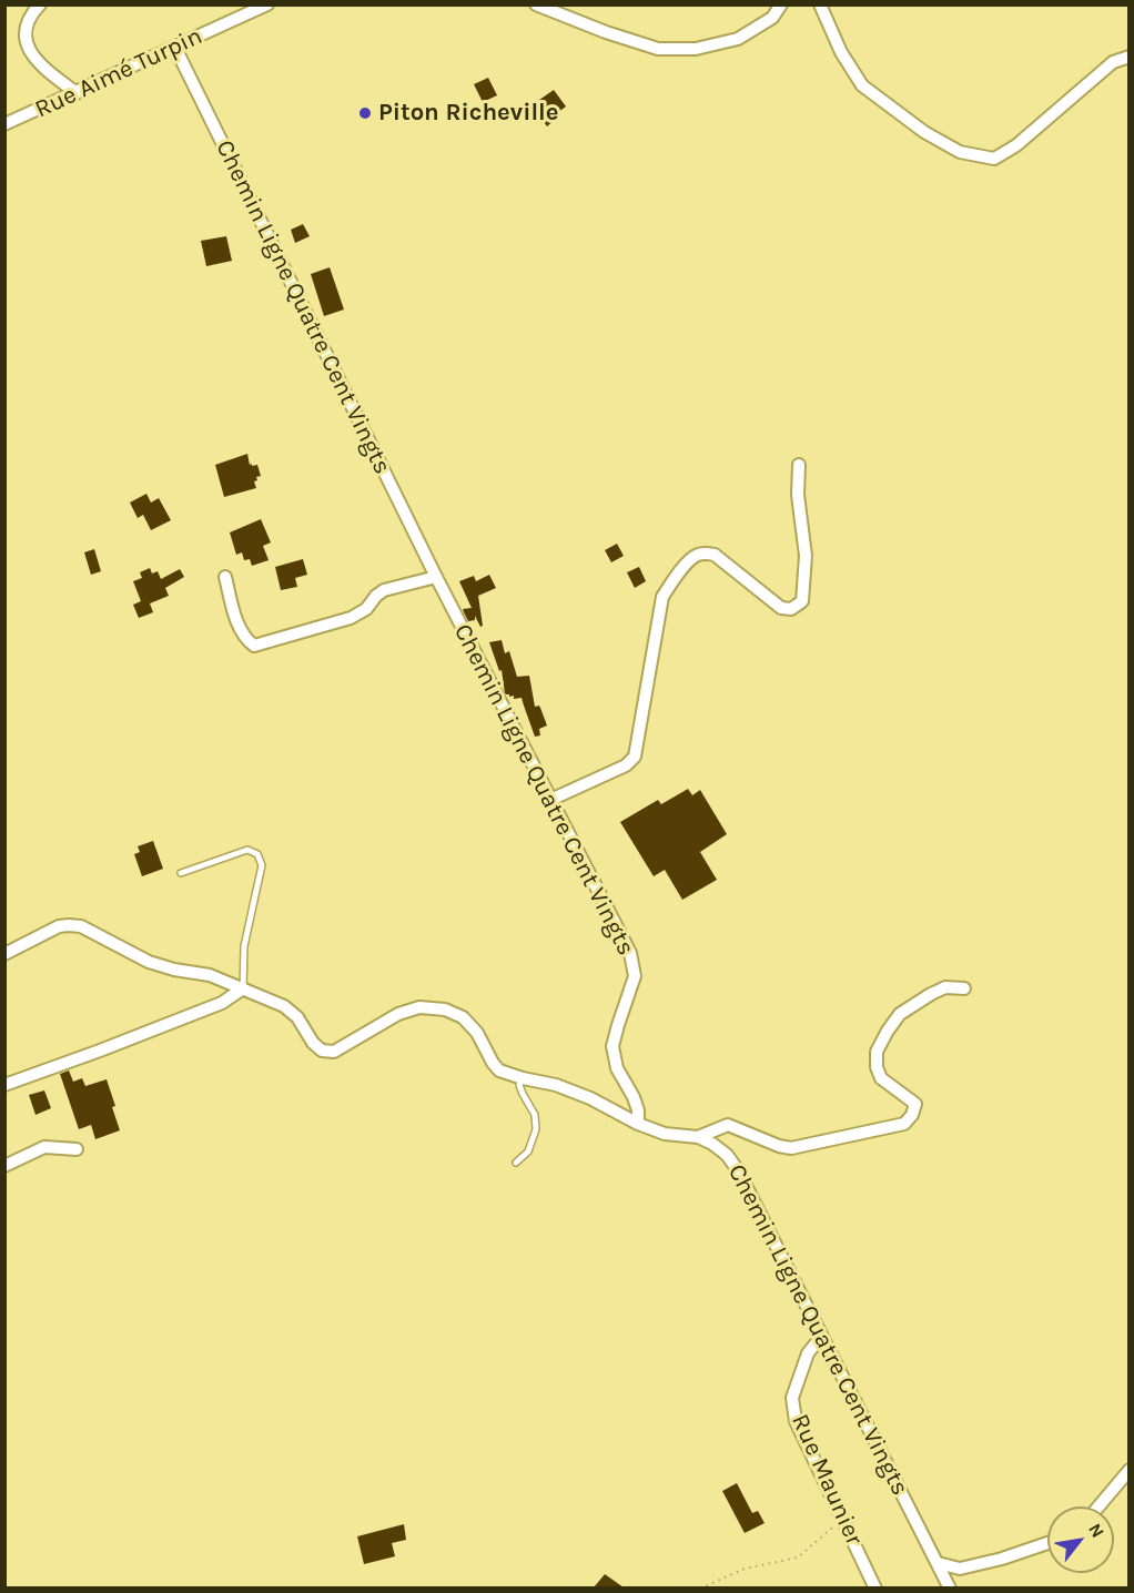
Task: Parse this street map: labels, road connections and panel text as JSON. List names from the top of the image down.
{
  "streets": {
    "street": ["Rue Aimé Turpin", "Chemin Ligne Quatre Cent Vingts", "Rue Maunier"]
  },
  "crossings": [
    ["Rue Aimé Turpin", "Chemin Ligne Quatre Cent Vingts"],
    ["Chemin Ligne Quatre Cent Vingts", "Rue Maunier"]
  ],
  "places": ["Piton Richeville"],
  "north": "top right"
}
